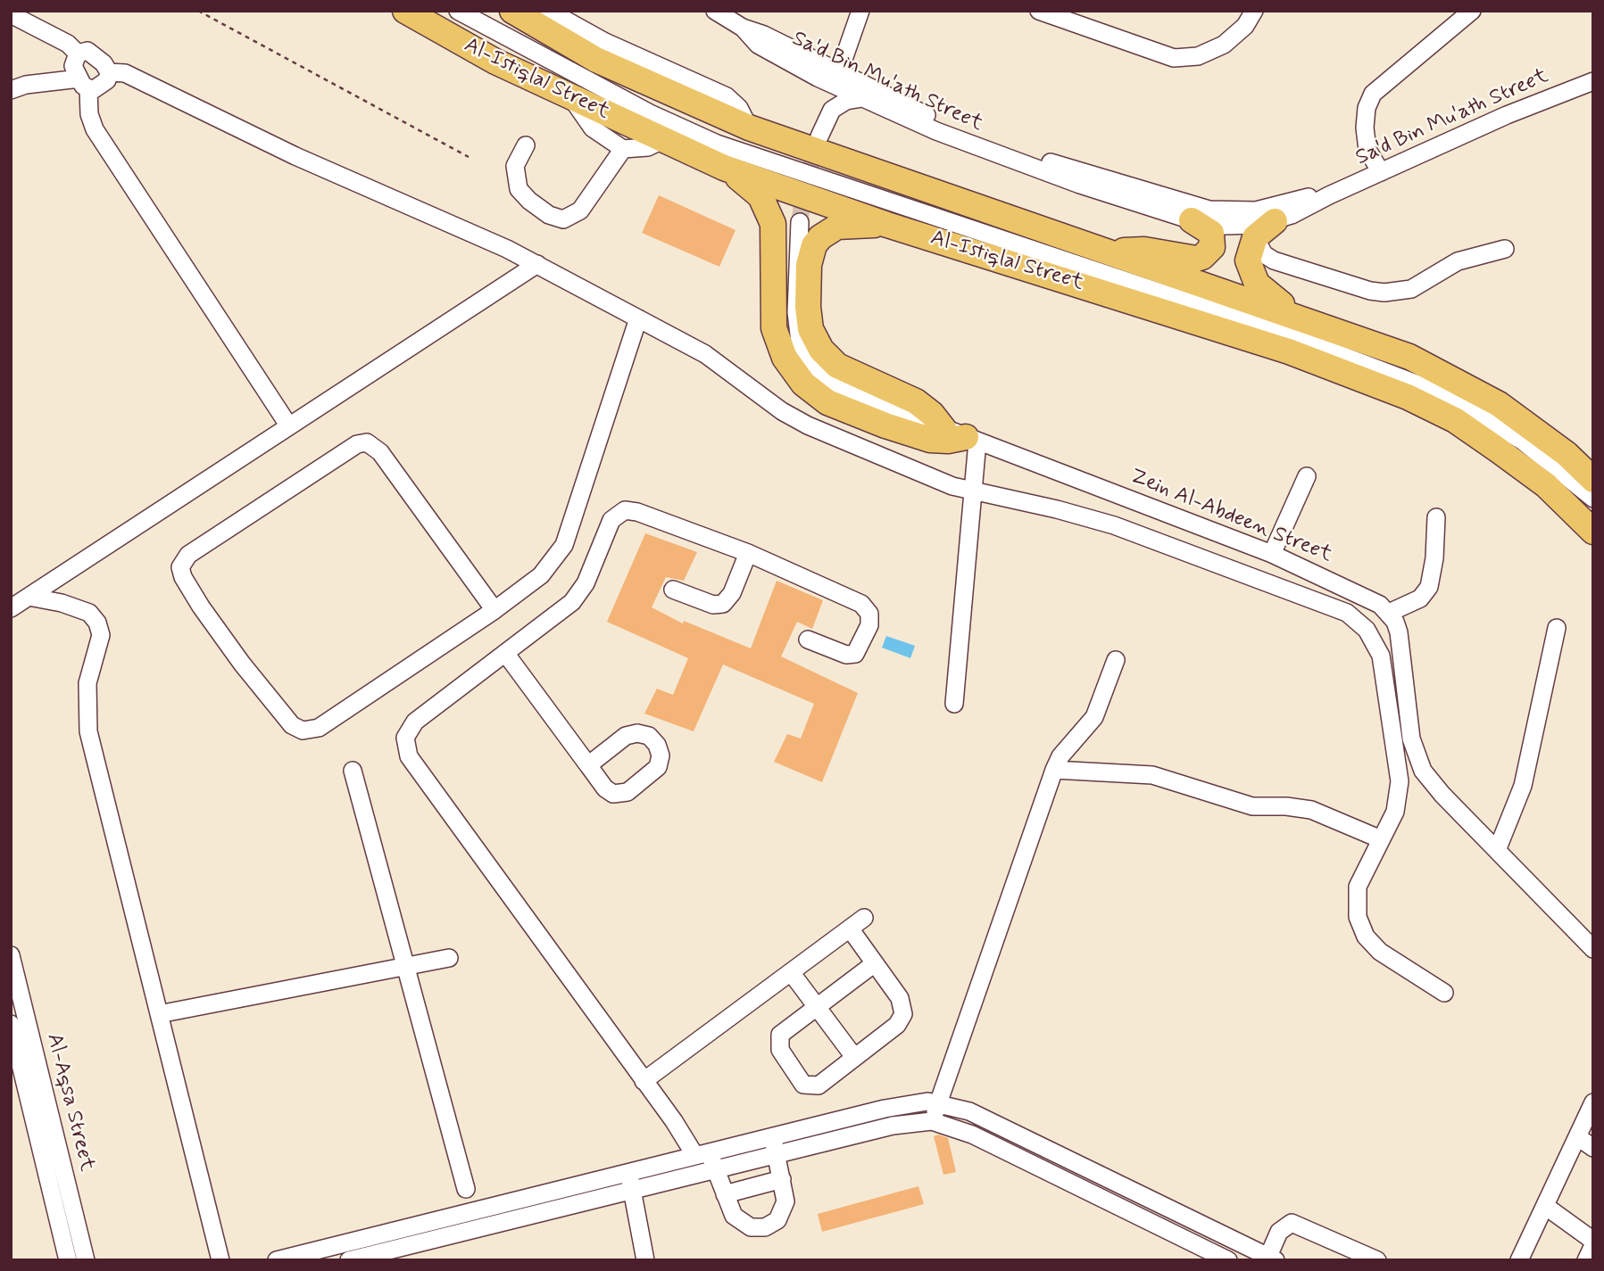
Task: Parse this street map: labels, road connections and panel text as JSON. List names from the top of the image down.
{
  "streets": {
    "highway": ["Al-Istiqlal Street"],
    "street": ["Sa'd Bin Mu'ath Street", "Zein Al-Abdeen Street", "Al-Aqsa Street"]
  }
}
